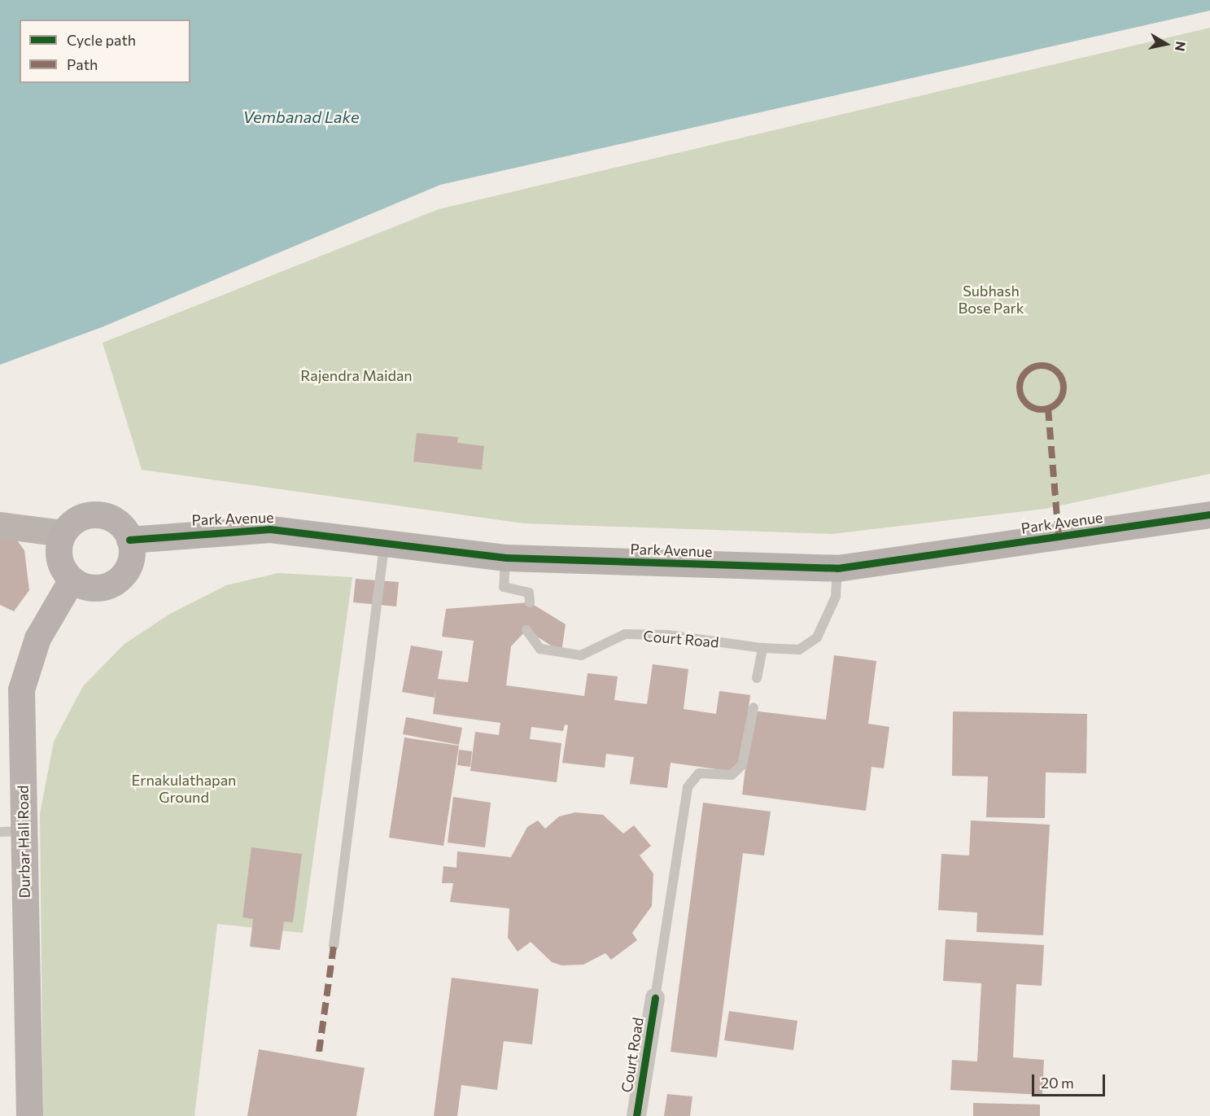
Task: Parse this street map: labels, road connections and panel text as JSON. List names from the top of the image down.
{
  "streets": {
    "main road": ["Park Avenue", "Durbar Hall Road"],
    "street": ["Court Road"]
  },
  "crossings": [
    ["Park Avenue", "Court Road"],
    ["Park Avenue", "Durbar Hall Road"]
  ],
  "water": ["Vembanad Lake"],
  "parks": ["Subhash Bose Park", "Rajendra Maidan", "Ernakulathapan Ground"],
  "legend": ["Cycle path", "Path"],
  "scale_bar": "20 m",
  "north": "right"
}
